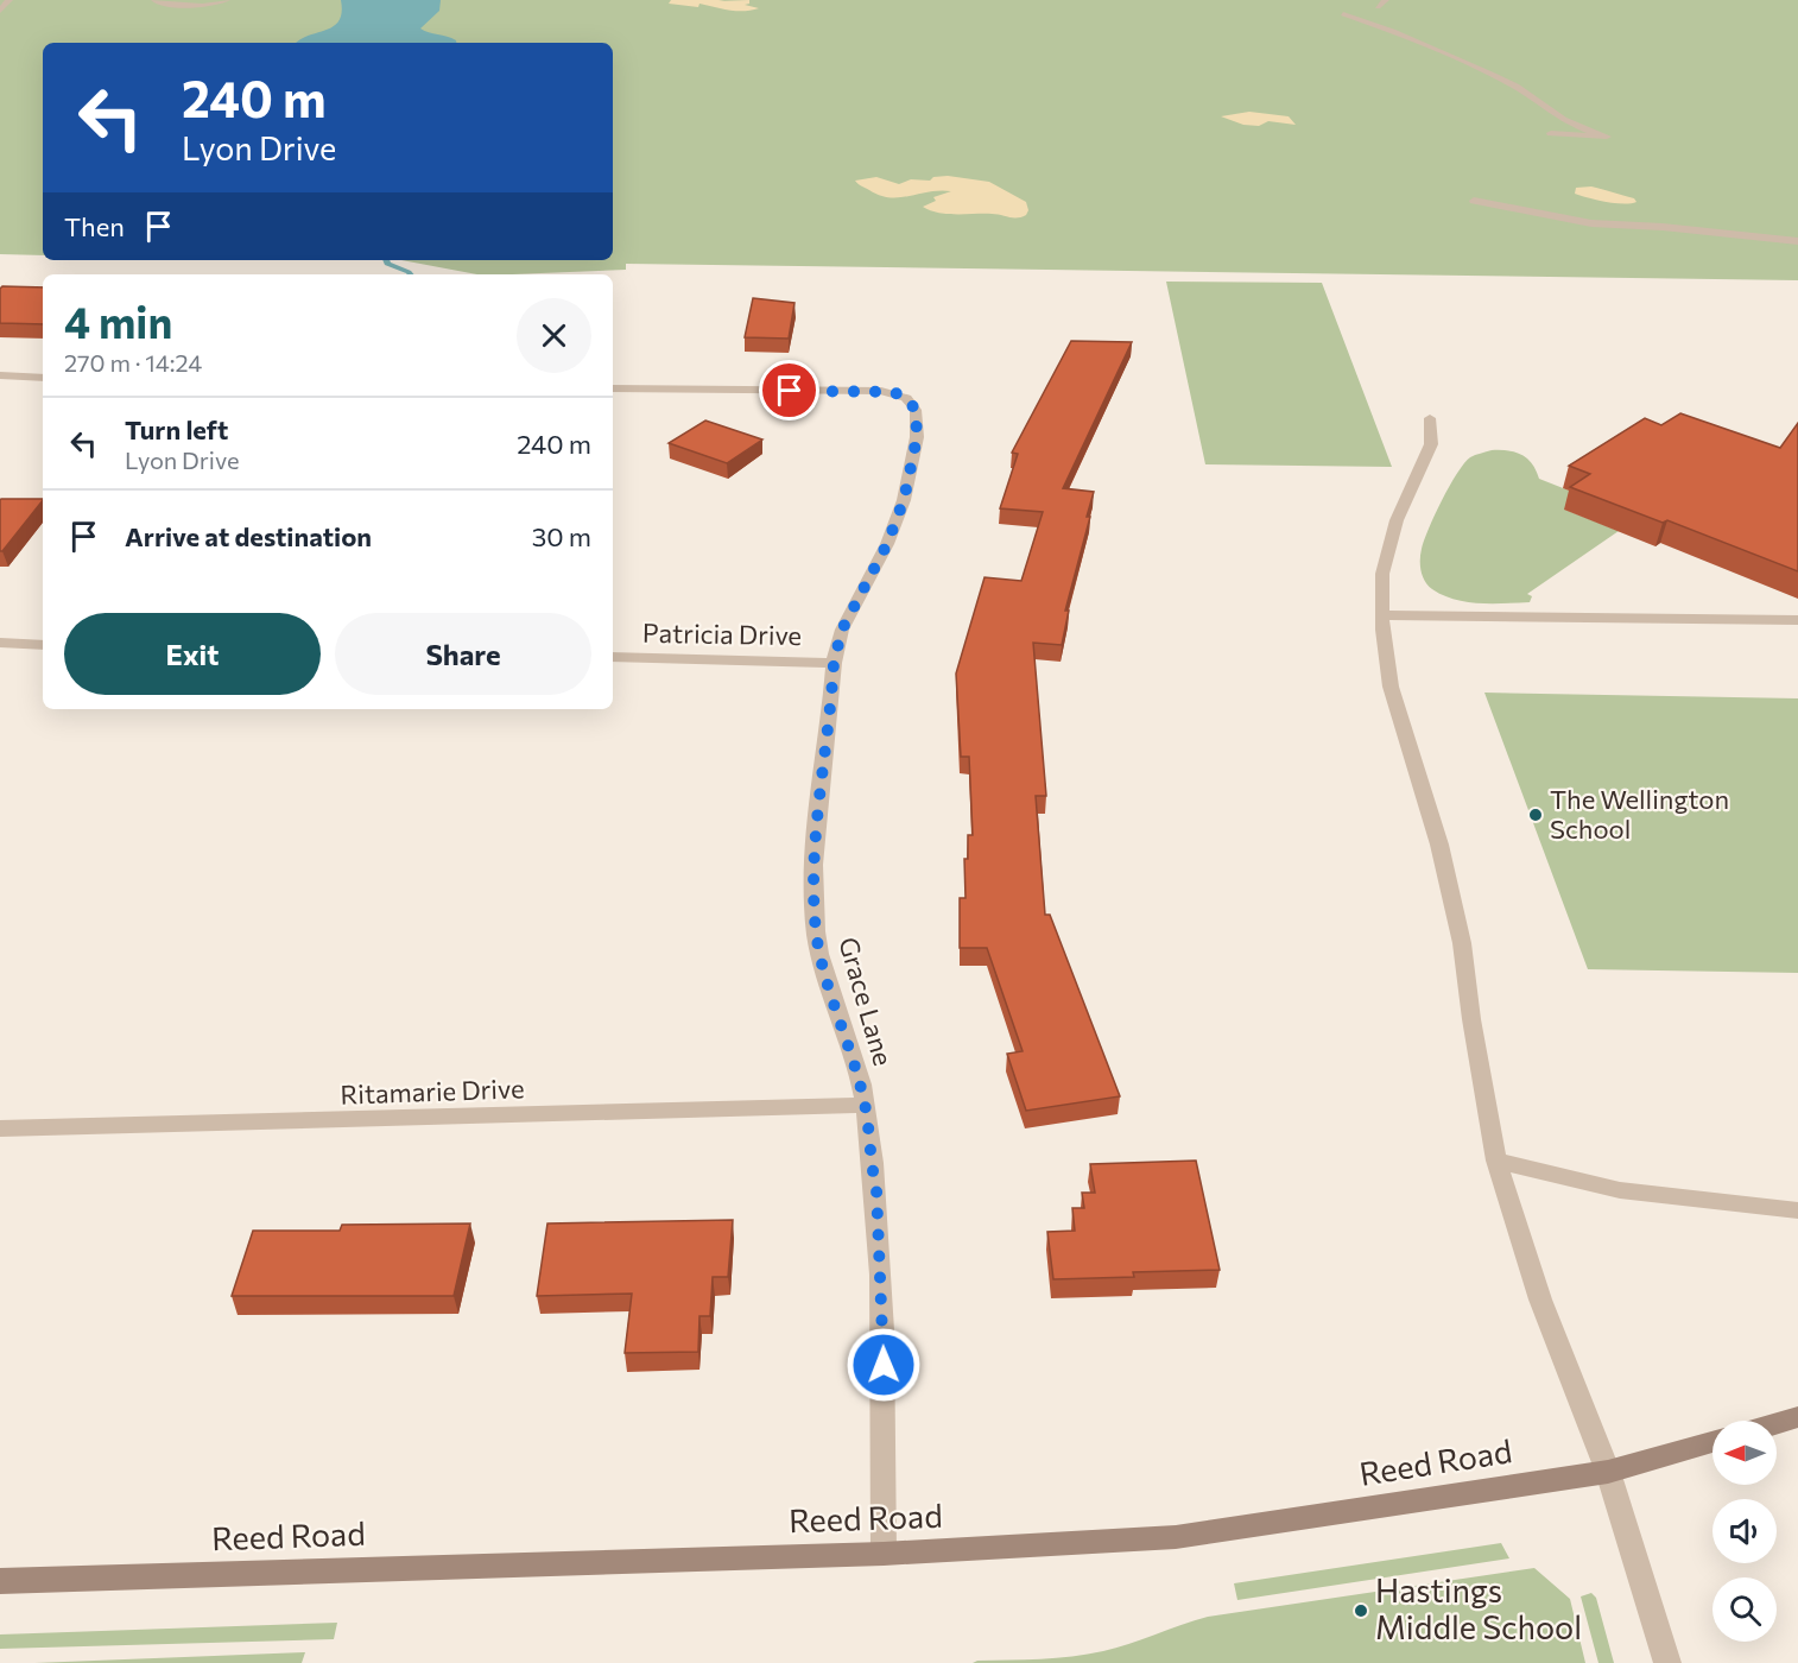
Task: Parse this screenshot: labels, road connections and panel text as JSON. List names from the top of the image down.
{
  "streets": {
    "main road": ["Reed Road"],
    "street": ["Patricia Drive", "Grace Lane", "Ritamarie Drive"]
  },
  "crossings": [
    ["Patricia Drive", "Grace Lane"],
    ["Grace Lane", "Ritamarie Drive"],
    ["Grace Lane", "Reed Road"]
  ],
  "places": ["The Wellington School", "Hastings Middle School"],
  "north": "left",
  "page": {
    "turn": ["240 m", "Lyon Drive"],
    "then": "Then",
    "heading": ["4 min", "270 m · 14:24"],
    "list": [
      {
        "name": "Turn left",
        "note": "Lyon Drive",
        "value": "240 m"
      },
      {
        "name": "Arrive at destination",
        "value": "30 m"
      }
    ],
    "buttons": ["Exit", "Share"]
  }
}
